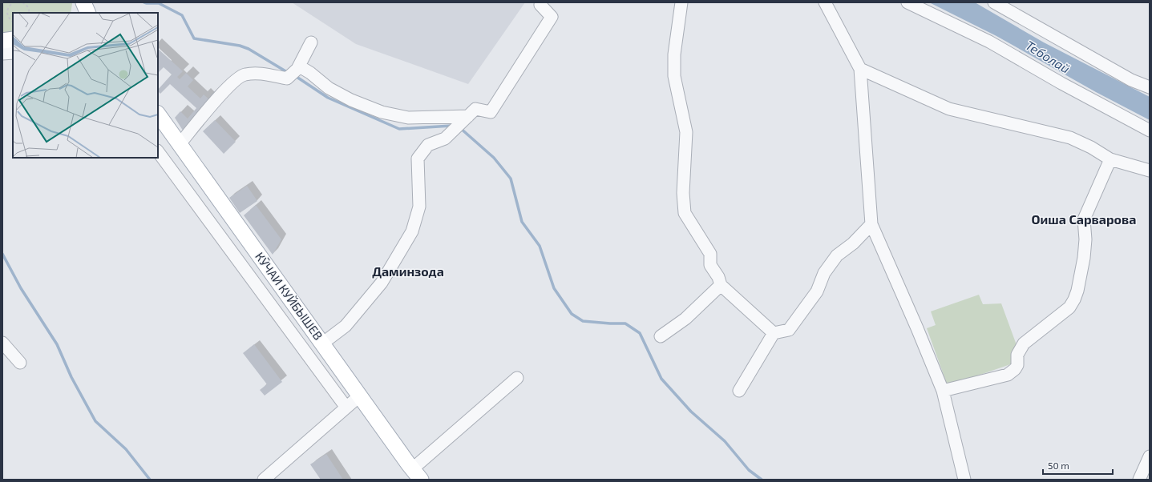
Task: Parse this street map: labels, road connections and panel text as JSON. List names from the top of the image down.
{
  "streets": {
    "main road": ["КӮЧАИ КУЙБЫШЕВ"]
  },
  "districts": ["Оиша Сарварова", "Даминзода"],
  "water": ["Теболай"],
  "scale_bar": "50 m"
}
